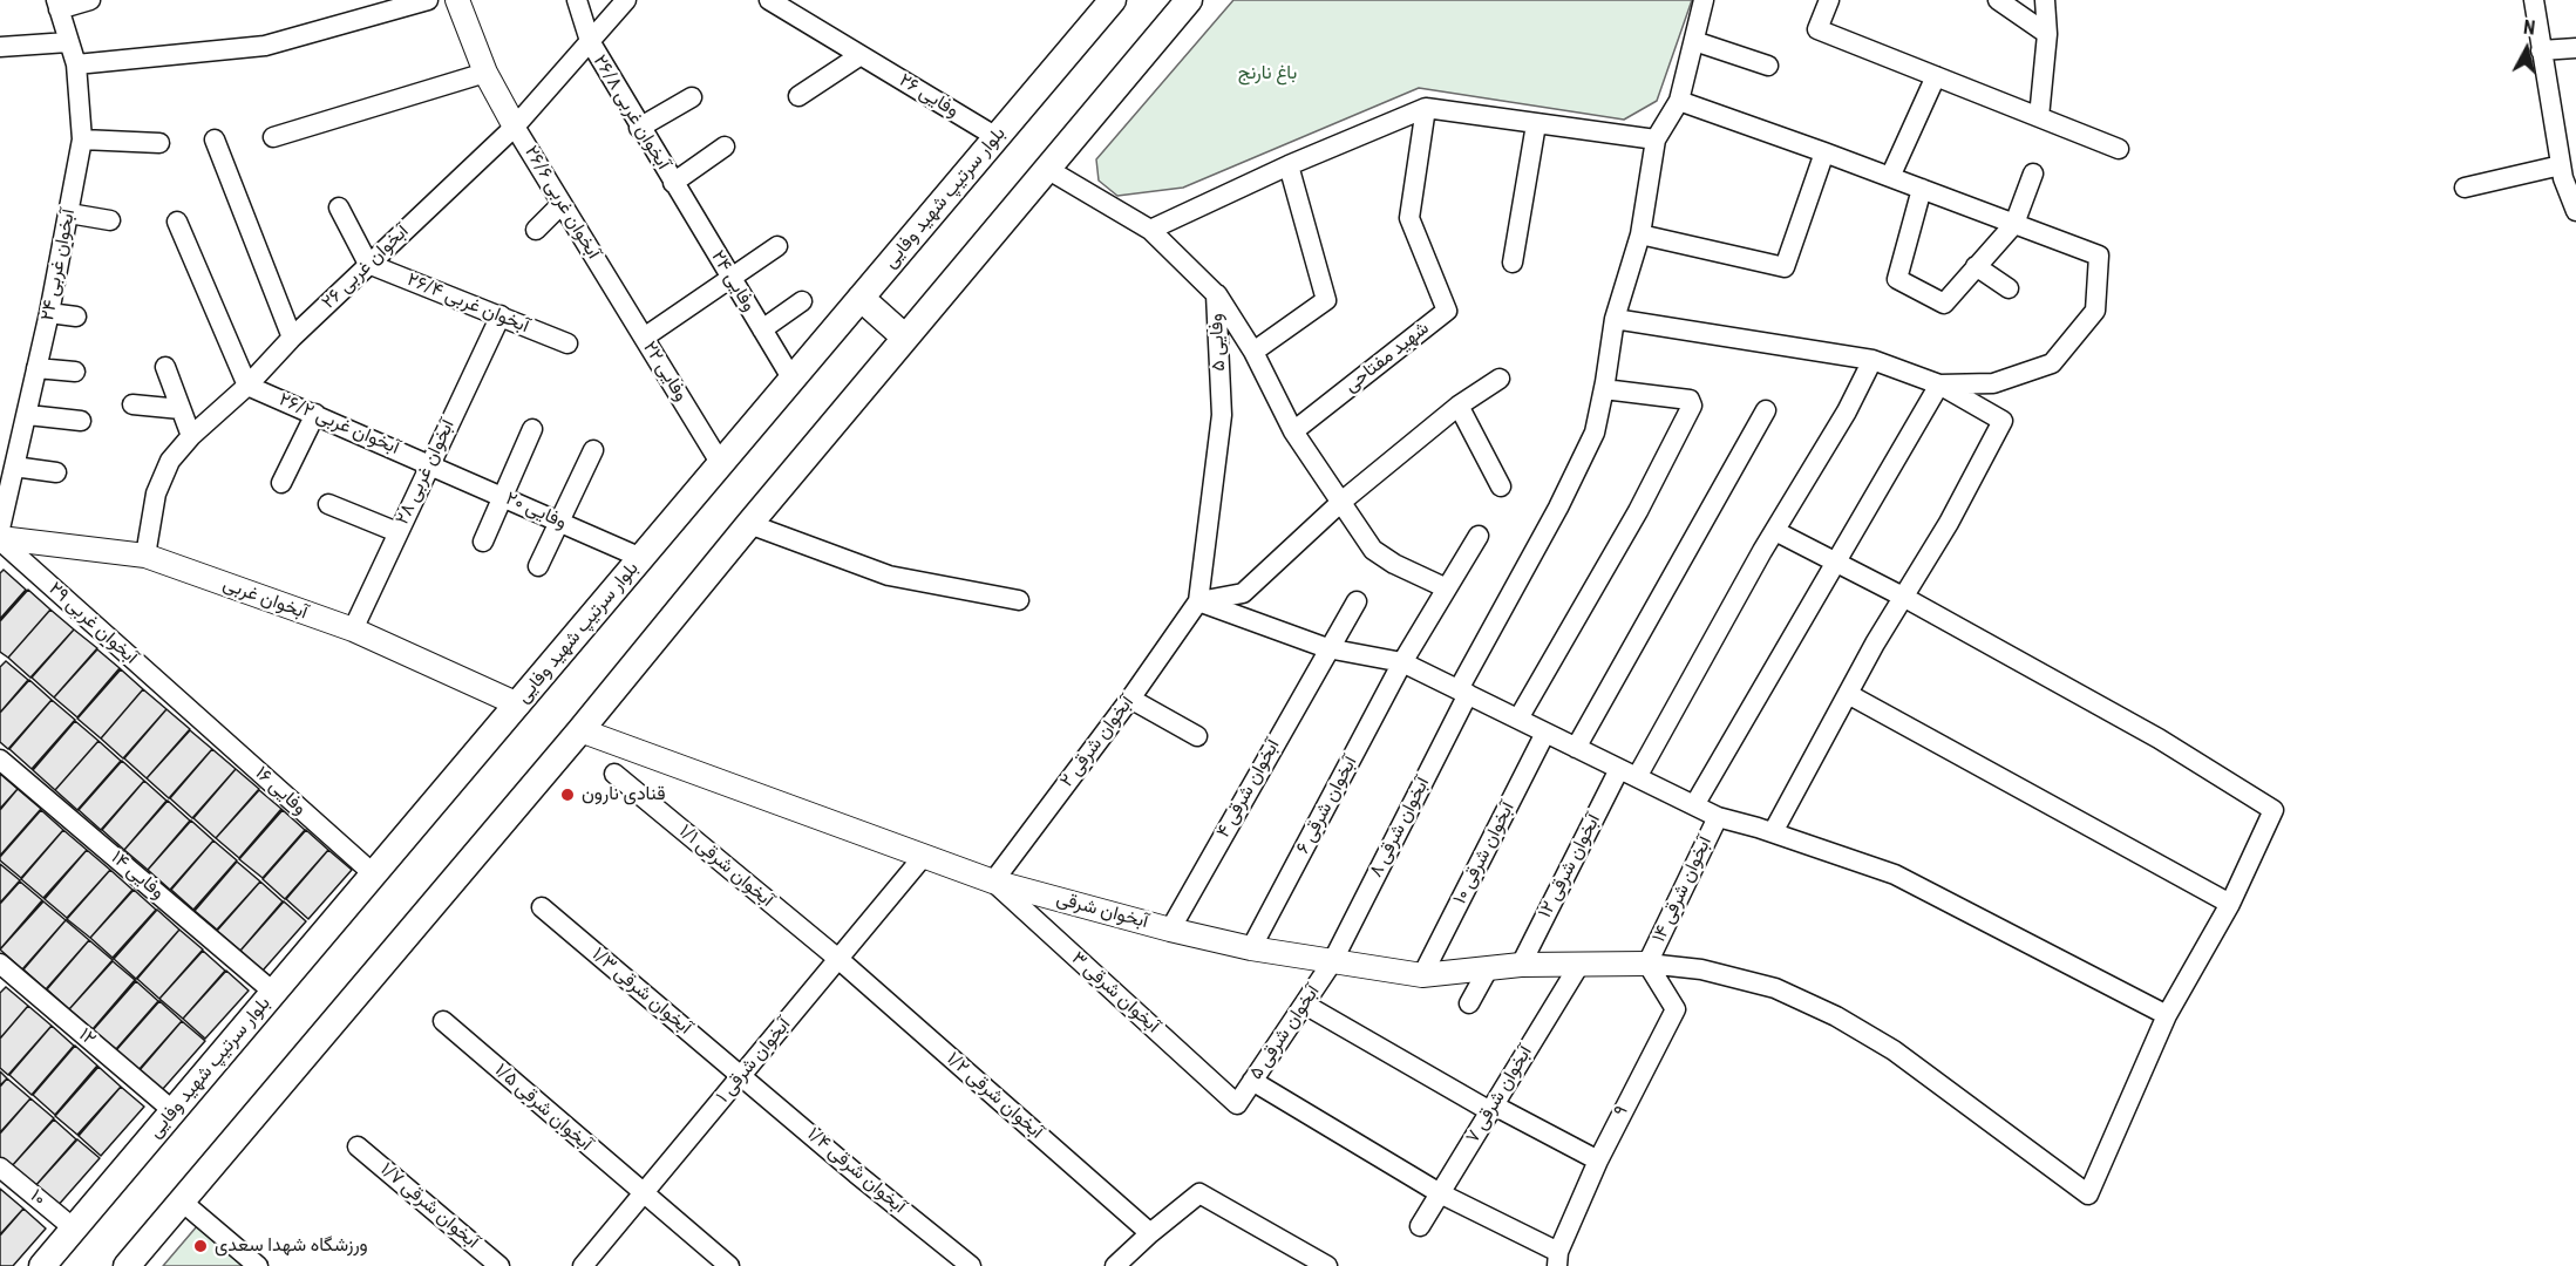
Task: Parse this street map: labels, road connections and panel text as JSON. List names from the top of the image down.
{
  "streets": {
    "main road": ["بلوار سرتیپ شهید وفایی"],
    "street": [
      "وفایی ۲۶",
      "آبخوان غربی ۲۶/۸",
      "آبخوان غربی ۲۶/۶",
      "آبخوان غربی ۲۴",
      "آبخوان غربی ۲۶",
      "وفایی ۲۴",
      "آبخوان غربی ۲۶/۴",
      "وفایی ۵",
      "شهید مفتاحی",
      "وفایی ۲۲",
      "آبخوان غربی ۲۶/۲",
      "آبخوان غربی ۲۸",
      "وفایی ۲۰",
      "آبخوان غربی",
      "آبخوان غربی ۲۹",
      "آبخوان شرقی ۲",
      "آبخوان شرقی ۴",
      "وفایی ۱۶",
      "آبخوان شرقی ۶",
      "آبخوان شرقی ۸",
      "آبخوان شرقی ۱۰",
      "آبخوان شرقی ۱/۱",
      "آبخوان شرقی ۱۲",
      "وفایی ۱۴",
      "آبخوان شرقی ۱۴",
      "آبخوان شرقی",
      "آبخوان شرقی ۱/۳",
      "آبخوان شرقی ۳",
      "آبخوان شرقی ۵",
      "۱۲",
      "آبخوان شرقی ۱",
      "آبخوان شرقی ۷",
      "آبخوان شرقی ۱/۲",
      "آبخوان شرقی ۱/۵",
      "۹",
      "آبخوان شرقی ۱/۴",
      "۱۰",
      "آبخوان شرقی ۱/۷"
    ]
  },
  "crossings": [
    ["وفایی ۲۶", "بلوار سرتیپ شهید وفایی"],
    ["آبخوان غربی ۲۶/۸", "آبخوان غربی ۲۶"],
    ["آبخوان غربی ۲۶/۸", "وفایی ۲۴"],
    ["بلوار سرتیپ شهید وفایی", "وفایی ۲۴"],
    ["بلوار سرتیپ شهید وفایی", "وفایی ۲۲"],
    ["بلوار سرتیپ شهید وفایی", "وفایی ۲۰"],
    ["بلوار سرتیپ شهید وفایی", "آبخوان غربی"],
    ["بلوار سرتیپ شهید وفایی", "وفایی ۱۶"],
    ["بلوار سرتیپ شهید وفایی", "وفایی ۱۴"],
    ["بلوار سرتیپ شهید وفایی", "۱۲"],
    ["بلوار سرتیپ شهید وفایی", "۱۰"],
    ["آبخوان غربی ۲۶/۶", "آبخوان غربی ۲۶"],
    ["آبخوان غربی ۲۶/۶", "وفایی ۲۲"],
    ["آبخوان غربی ۲۶", "آبخوان غربی ۲۶/۴"],
    ["آبخوان غربی ۲۶", "آبخوان غربی ۲۶/۲"],
    ["آبخوان غربی ۲۶", "آبخوان غربی"],
    ["آبخوان غربی ۲۶/۴", "آبخوان غربی ۲۸"],
    ["وفایی ۵", "آبخوان شرقی ۲"],
    ["آبخوان غربی ۲۶/۲", "آبخوان غربی ۲۸"],
    ["آبخوان غربی ۲۶/۲", "وفایی ۲۰"],
    ["آبخوان غربی ۲۸", "وفایی ۲۰"],
    ["آبخوان غربی ۲۸", "آبخوان غربی"],
    ["آبخوان غربی", "آبخوان غربی ۲۹"],
    ["آبخوان غربی ۲۹", "وفایی ۱۶"],
    ["آبخوان شرقی ۲", "آبخوان شرقی"],
    ["آبخوان شرقی ۲", "آبخوان شرقی ۳"],
    ["آبخوان شرقی ۴", "آبخوان شرقی"],
    ["آبخوان شرقی ۶", "آبخوان شرقی"],
    ["آبخوان شرقی ۸", "آبخوان شرقی"],
    ["آبخوان شرقی ۸", "آبخوان شرقی ۵"],
    ["آبخوان شرقی ۱۰", "آبخوان شرقی"],
    ["آبخوان شرقی ۱/۱", "آبخوان شرقی ۱"],
    ["آبخوان شرقی ۱/۱", "آبخوان شرقی ۱/۲"],
    ["آبخوان شرقی ۱۲", "آبخوان شرقی"],
    ["آبخوان شرقی ۱۴", "آبخوان شرقی"],
    ["آبخوان شرقی ۱۴", "۹"],
    ["آبخوان شرقی", "آبخوان شرقی ۳"],
    ["آبخوان شرقی", "آبخوان شرقی ۵"],
    ["آبخوان شرقی", "آبخوان شرقی ۱"],
    ["آبخوان شرقی", "آبخوان شرقی ۷"],
    ["آبخوان شرقی", "۹"],
    ["آبخوان شرقی ۱/۳", "آبخوان شرقی ۱"],
    ["آبخوان شرقی ۱/۳", "آبخوان شرقی ۱/۴"],
    ["آبخوان شرقی ۳", "آبخوان شرقی ۵"],
    ["آبخوان شرقی ۱", "آبخوان شرقی ۱/۲"],
    ["آبخوان شرقی ۱", "آبخوان شرقی ۱/۵"],
    ["آبخوان شرقی ۱", "آبخوان شرقی ۱/۴"]
  ],
  "parks": ["باغ نارنج"],
  "places": ["قنادی نارون", "ورزشگاه شهدا سعدی"],
  "north": "top"
}
